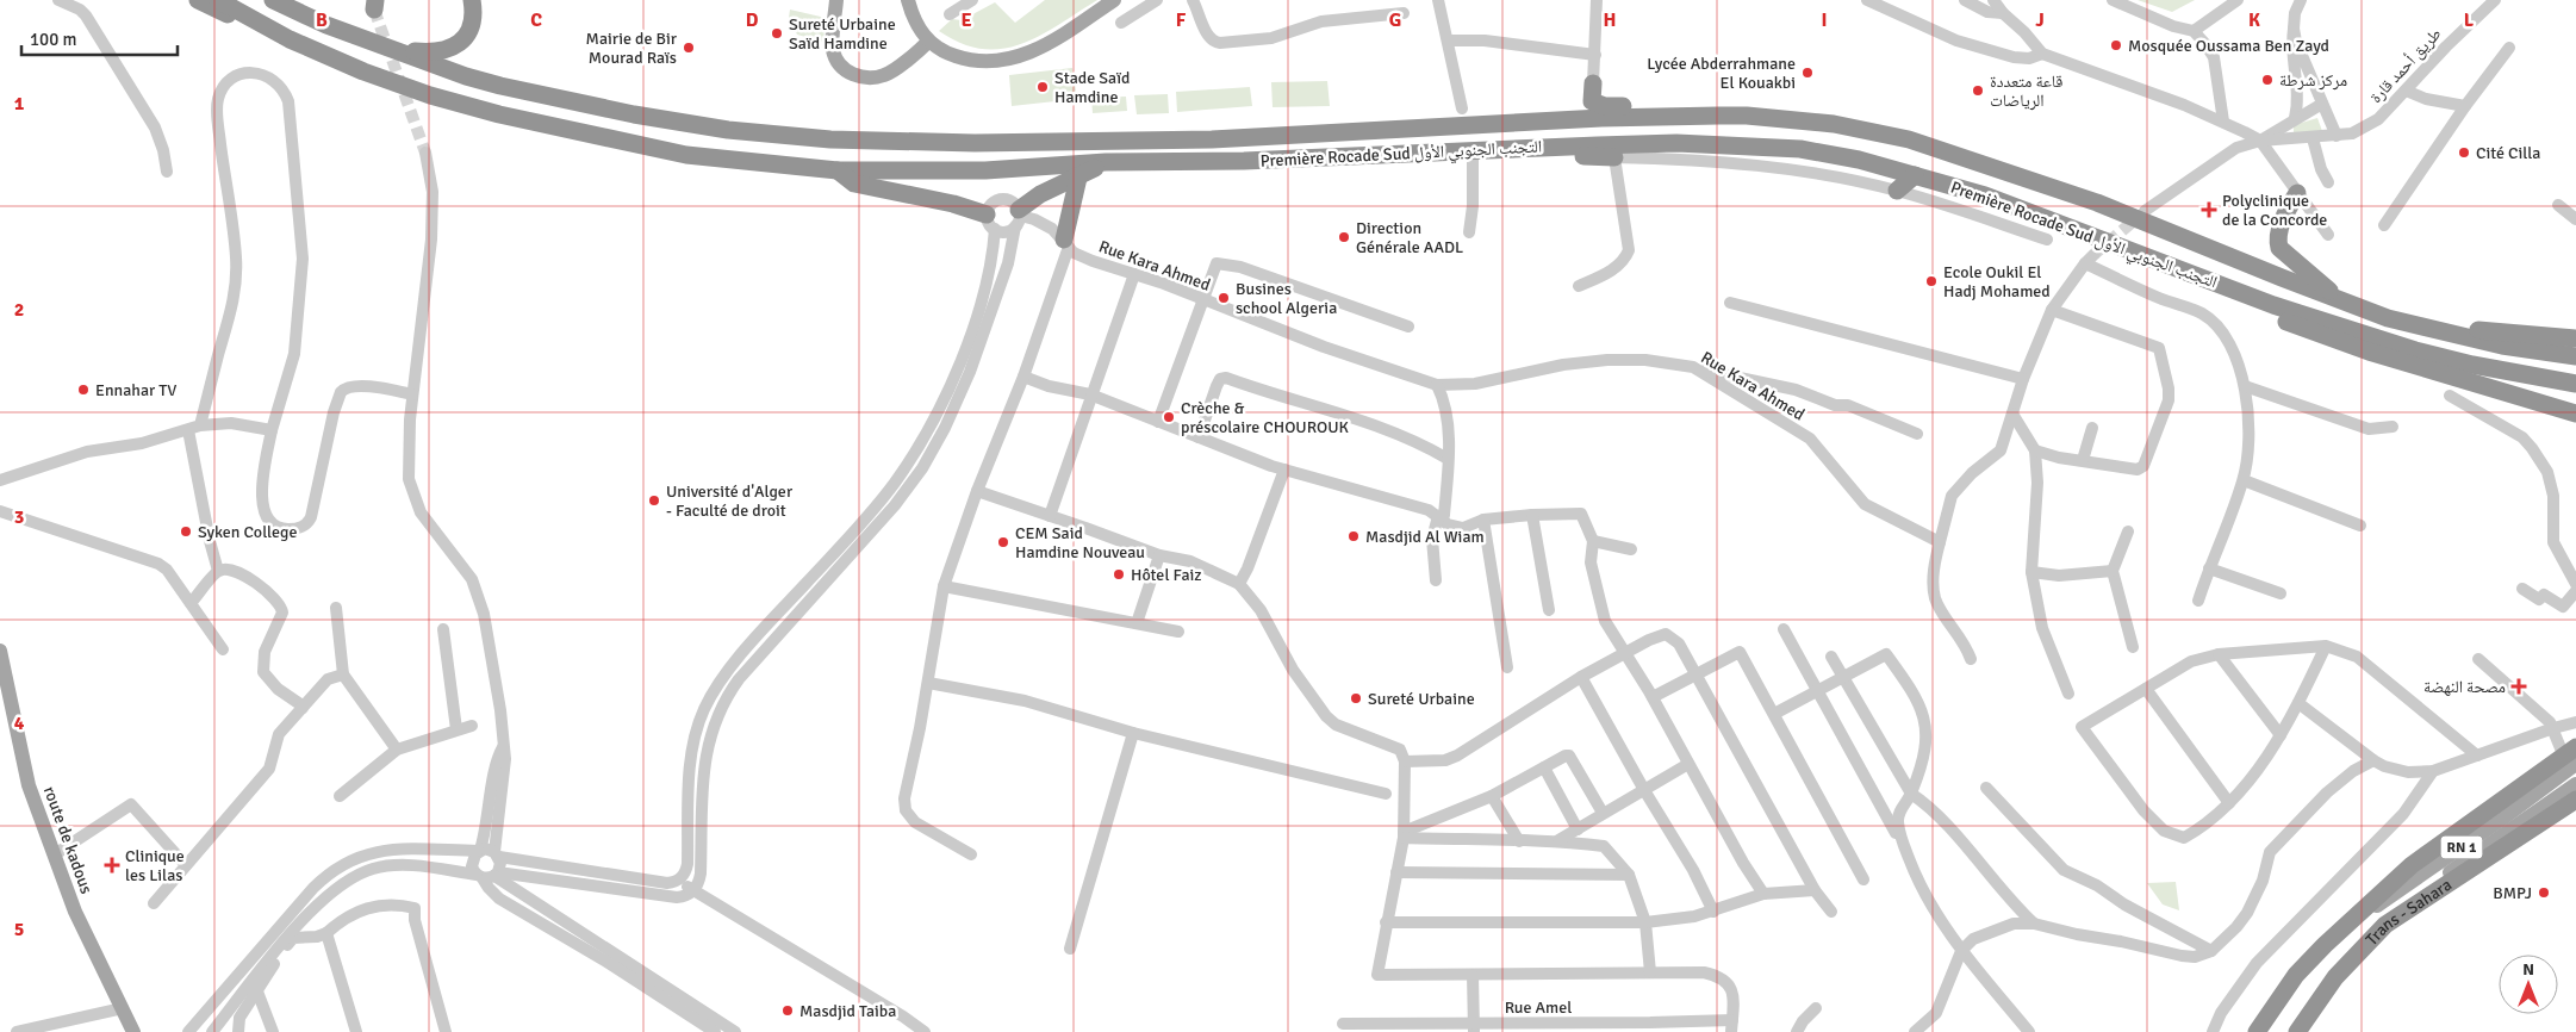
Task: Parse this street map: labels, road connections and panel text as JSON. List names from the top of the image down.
{
  "streets": {
    "highway": ["Première Rocade Sud التجنب الجنوبي الأول", "RN 1", "Trans - Sahara"],
    "main road": ["route de kadous"],
    "street": ["طريق أحمد قارة", "Rue Kara Ahmed", "Rue Amel"]
  },
  "crossings": [
    ["RN 1", "Trans - Sahara"]
  ],
  "places": {
    "other": [
      "Sureté Urbaine Saïd Hamdine",
      "Mosquée Oussama Ben Zayd",
      "Mairie de Bir Mourad Raïs",
      "Lycée Abderrahmane El Kouakbi",
      "مركز شرطة",
      "Stade Saïd Hamdine",
      "قاعة متعددة الرياضات",
      "Cité Cilla",
      "Direction Générale AADL",
      "Ecole Oukil El Hadj Mohamed",
      "Busines school Algeria",
      "Ennahar TV",
      "Crèche & préscolaire CHOUROUK",
      "Université d'Alger - Faculté de droit",
      "Syken College",
      "Masdjid Al Wiam",
      "CEM Said Hamdine Nouveau",
      "Hôtel Faiz",
      "Sureté Urbaine",
      "BMPJ",
      "Masdjid Taiba"
    ],
    "health": ["Polyclinique de la Concorde", "مصحة النهضة", "Clinique les Lilas"]
  },
  "scale_bar": "100 m",
  "north": "top",
  "grid": {
    "columns": [
      "B",
      "C",
      "D",
      "E",
      "F",
      "G",
      "H",
      "I",
      "J",
      "K",
      "L"
    ],
    "rows": [
      "1",
      "2",
      "3",
      "4",
      "5"
    ]
  }
}
